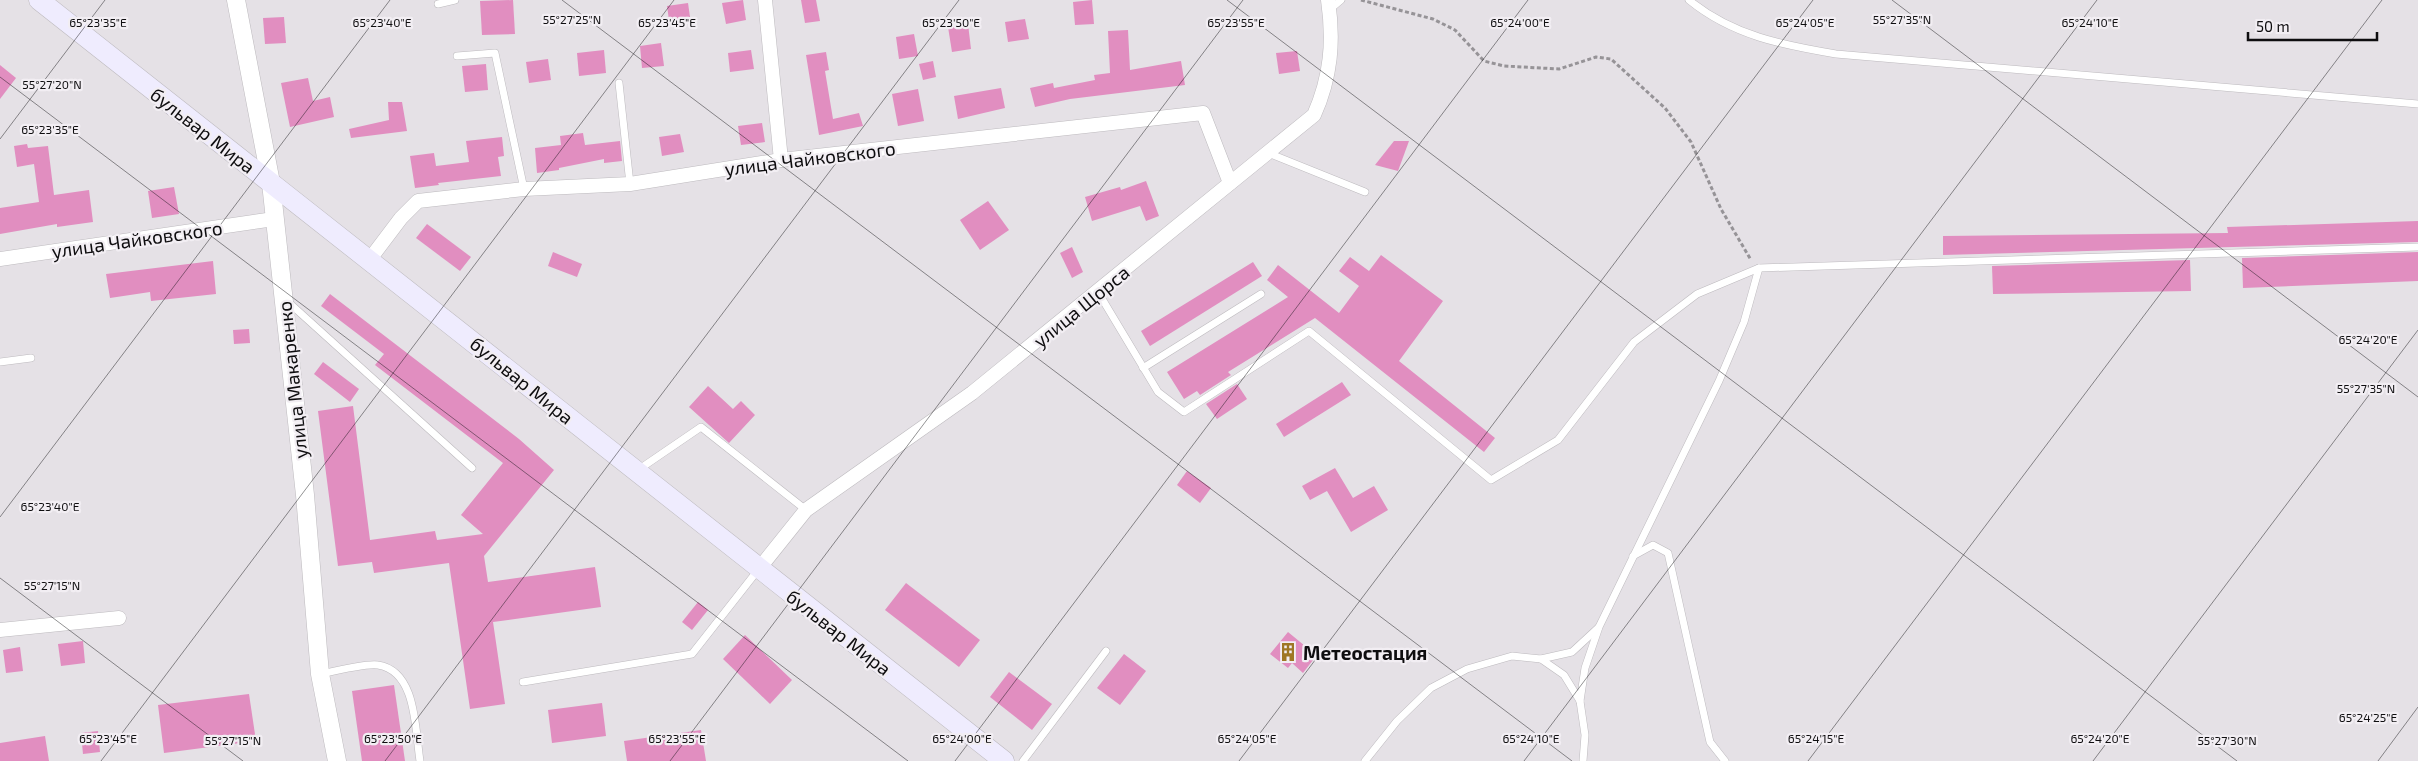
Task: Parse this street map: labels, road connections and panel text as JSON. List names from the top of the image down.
{
  "streets": {
    "main road": ["бульвар Мира"],
    "street": ["улица Чайковского", "улица Щорса", "улица Макаренко"]
  },
  "crossings": [
    ["бульвар Мира", "улица Чайковского"],
    ["бульвар Мира", "улица Щорса"],
    ["бульвар Мира", "улица Макаренко"],
    ["улица Чайковского", "улица Щорса"],
    ["улица Чайковского", "улица Макаренко"]
  ],
  "places": {
    "building": ["Метеостация"]
  },
  "scale_bar": "50 m",
  "coordinates": [
    "55°27'25\"N",
    "55°27'35\"N",
    "65°23'35\"E",
    "65°23'40\"E",
    "65°23'45\"E",
    "65°23'50\"E",
    "65°23'55\"E",
    "65°24'00\"E",
    "65°24'05\"E",
    "65°24'10\"E",
    "55°27'20\"N",
    "65°24'20\"E",
    "55°27'15\"N",
    "65°24'25\"E",
    "65°24'15\"E",
    "55°27'30\"N"
  ]
}
